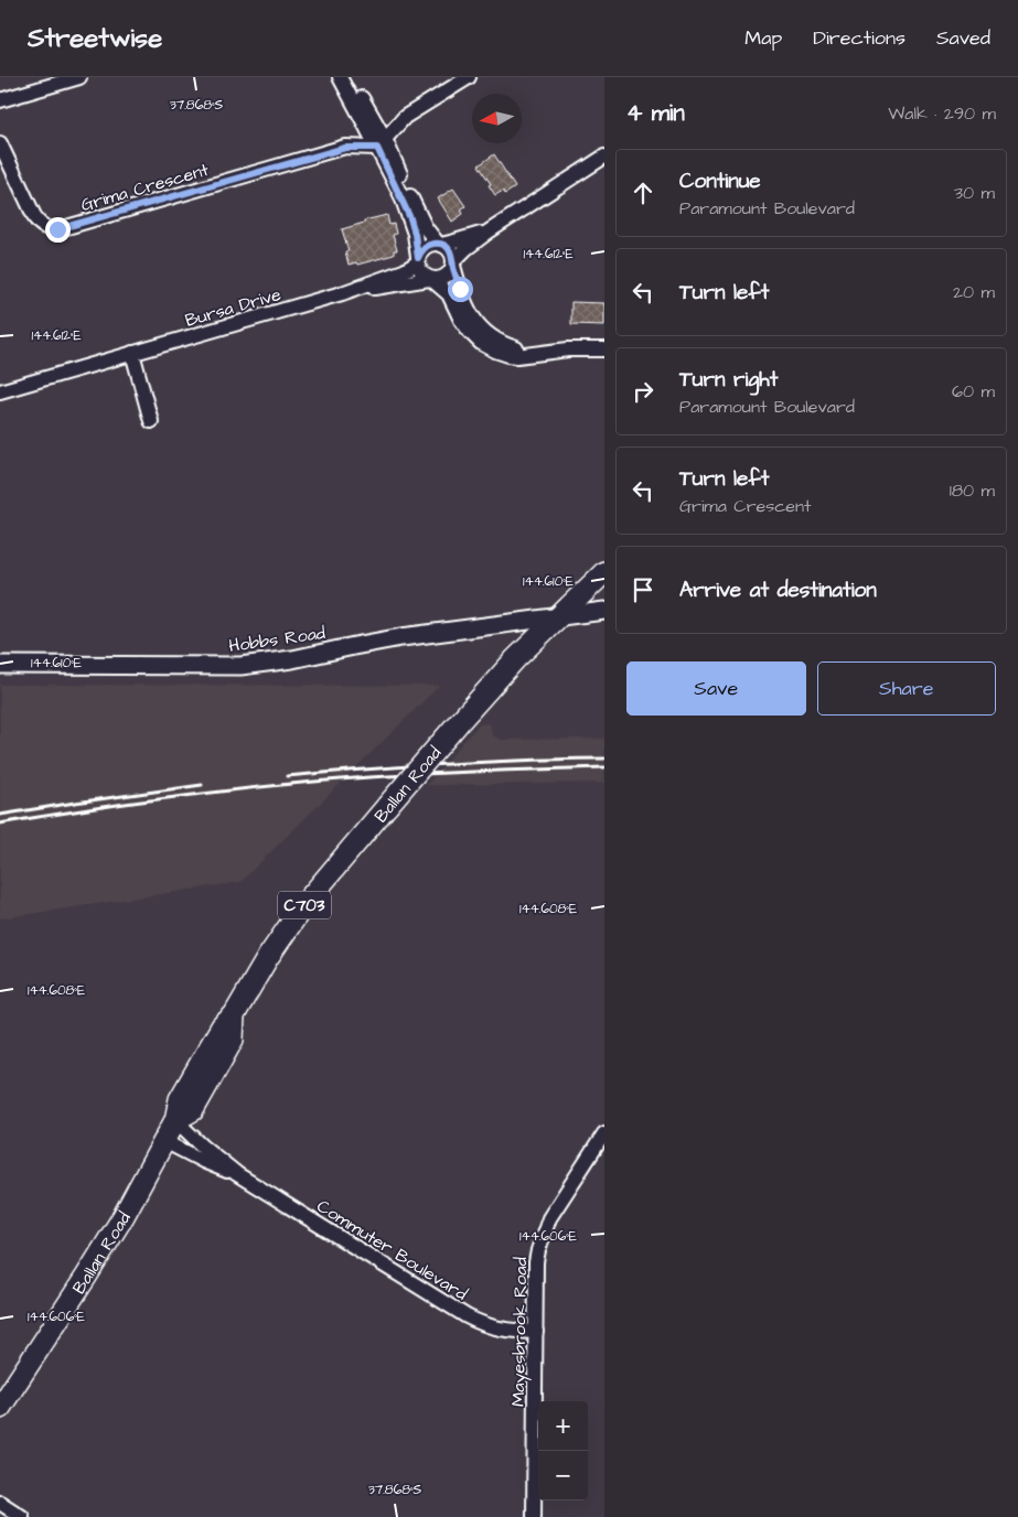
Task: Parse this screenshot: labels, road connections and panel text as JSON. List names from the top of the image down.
{
  "streets": {
    "main road": ["Ballan Road", "C703"],
    "street": [
      "Grima Crescent",
      "Bursa Drive",
      "Hobbs Road",
      "Commuter Boulevard",
      "Mayesbrook Road"
    ]
  },
  "crossings": [
    ["Hobbs Road", "Ballan Road"],
    ["Ballan Road", "Commuter Boulevard"],
    ["Commuter Boulevard", "Mayesbrook Road"]
  ],
  "north": "left",
  "page": {
    "header": "Streetwise",
    "nav": ["Map", "Directions", "Saved"],
    "heading": ["4 min", "Walk · 290 m"],
    "list": [
      ["Continue", "Paramount Boulevard", "30 m"],
      ["Turn left", "20 m"],
      ["Turn right", "Paramount Boulevard", "60 m"],
      ["Turn left", "Grima Crescent", "180 m"],
      "Arrive at destination"
    ],
    "buttons": ["Save", "Share"],
    "map_buttons": ["+", "−"]
  },
  "coordinates": [
    "37.868°S",
    "144.612°E",
    "144.610°E",
    "144.608°E",
    "144.606°E"
  ]
}
